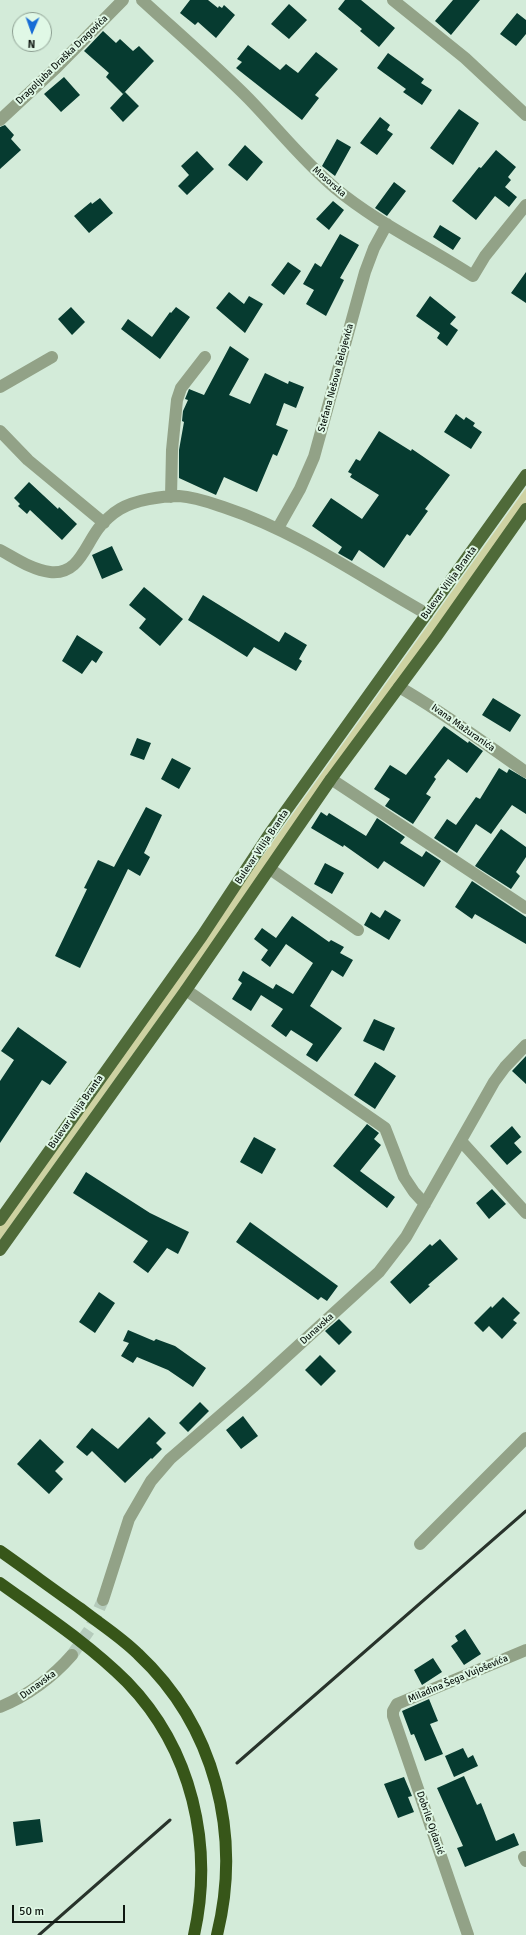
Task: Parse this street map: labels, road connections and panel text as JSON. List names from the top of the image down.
{
  "streets": {
    "main road": ["Bulevar Vilija Branta"],
    "street": [
      "Dragoljuba Draška Dragovića",
      "Mosorska",
      "Stefana Nešova Belojevića",
      "Ivana Mažuranića",
      "Dunavska",
      "Miladina Šega Vujoševića",
      "Dobrile Ojdanić"
    ]
  },
  "crossings": [
    ["Mosorska", "Stefana Nešova Belojevića"],
    ["Bulevar Vilija Branta", "Ivana Mažuranića"],
    ["Miladina Šega Vujoševića", "Dobrile Ojdanić"]
  ],
  "scale_bar": "50 m",
  "north": "bottom"
}
